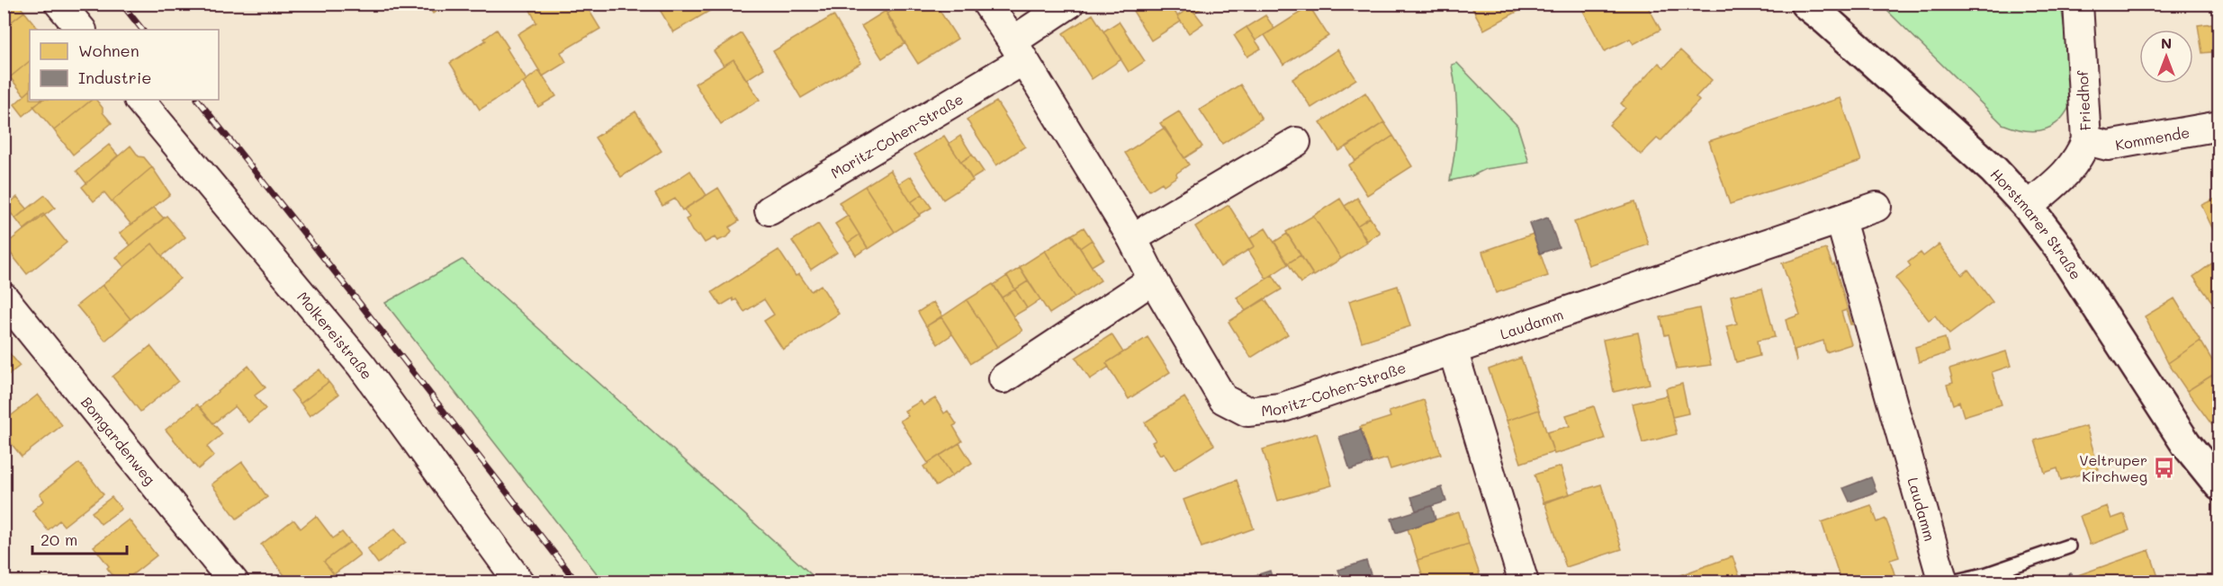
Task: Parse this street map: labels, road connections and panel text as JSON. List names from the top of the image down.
{
  "streets": {
    "main road": ["Horstmarer Straße"],
    "street": [
      "Friedhof",
      "Moritz-Cohen-Straße",
      "Kommende",
      "Laudamm",
      "Molkereistraße",
      "Bomgardenweg"
    ]
  },
  "crossings": [
    ["Friedhof", "Kommende"],
    ["Friedhof", "Horstmarer Straße"],
    ["Moritz-Cohen-Straße", "Laudamm"]
  ],
  "places": {
    "bus stop": ["Veltruper Kirchweg"]
  },
  "legend": ["Wohnen", "Industrie"],
  "scale_bar": "20 m",
  "north": "top"
}
